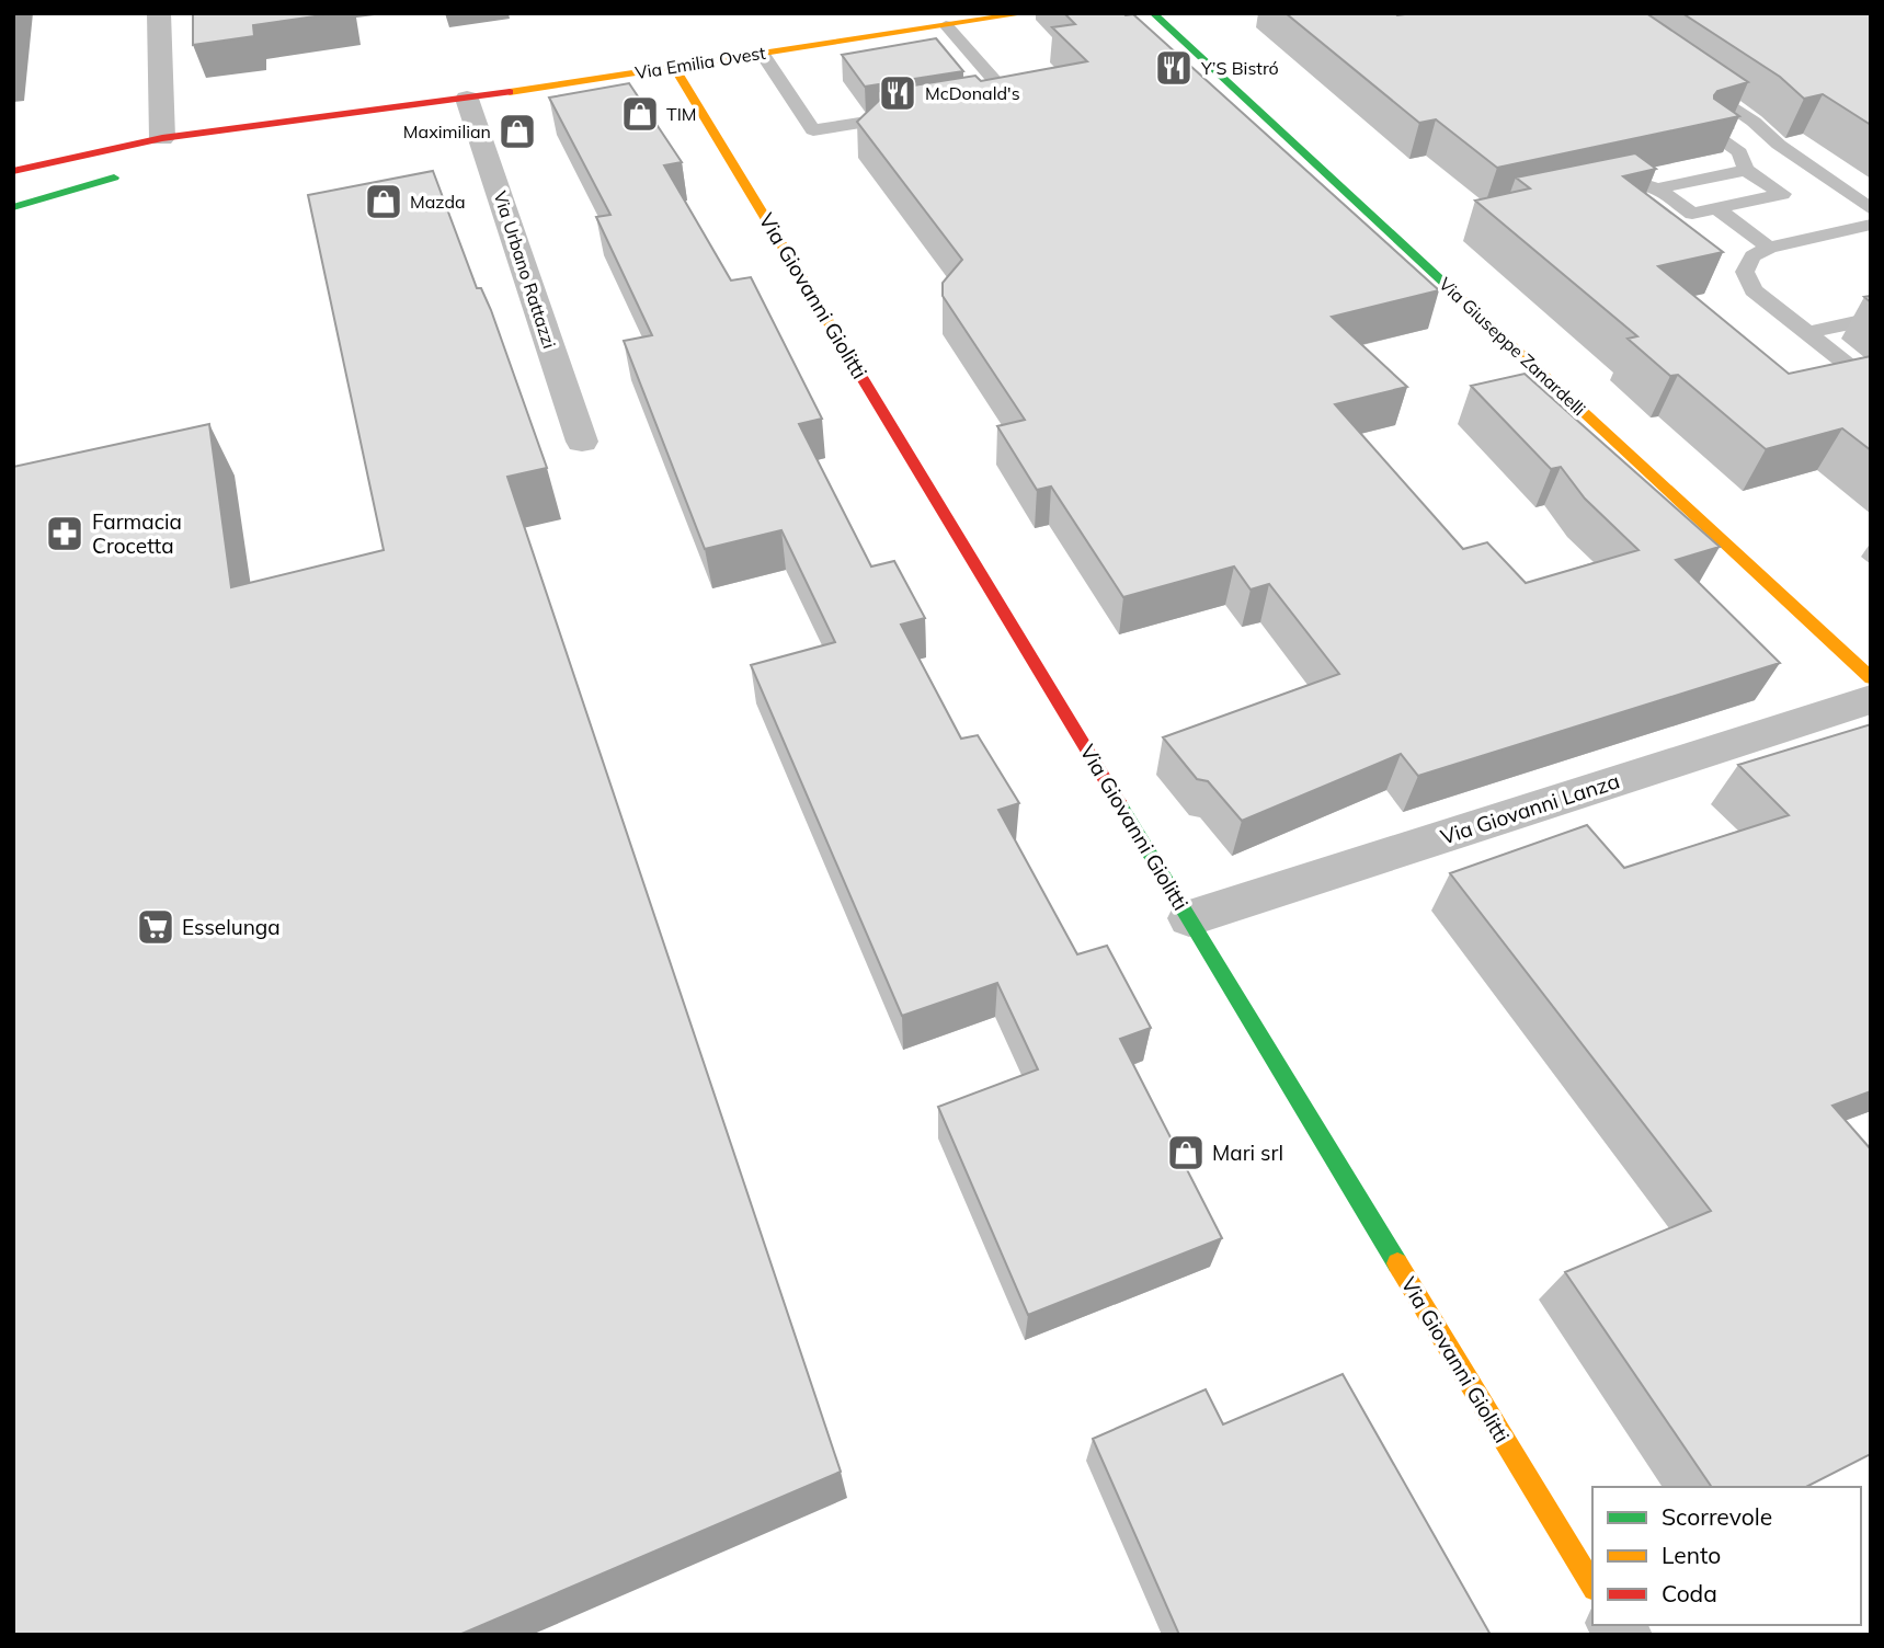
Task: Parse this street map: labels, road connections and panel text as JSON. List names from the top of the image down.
{
  "streets": {
    "street": [
      "Via Emilia Ovest",
      "Via Urbano Rattazzi",
      "Via Giovanni Giolitti",
      "Via Giuseppe Zanardelli",
      "Via Giovanni Lanza"
    ]
  },
  "crossings": [
    ["Via Emilia Ovest", "Via Urbano Rattazzi"],
    ["Via Emilia Ovest", "Via Giovanni Giolitti"],
    ["Via Giovanni Giolitti", "Via Giovanni Lanza"]
  ],
  "places": {
    "restaurant": ["Y’S Bistró", "McDonald's"],
    "shop": [
      "TIM",
      "Maximilian",
      "Mazda",
      "Mari srl"
    ],
    "pharmacy": ["Farmacia Crocetta"],
    "supermarket": ["Esselunga"]
  },
  "legend": ["Scorrevole", "Lento", "Coda"]
}
